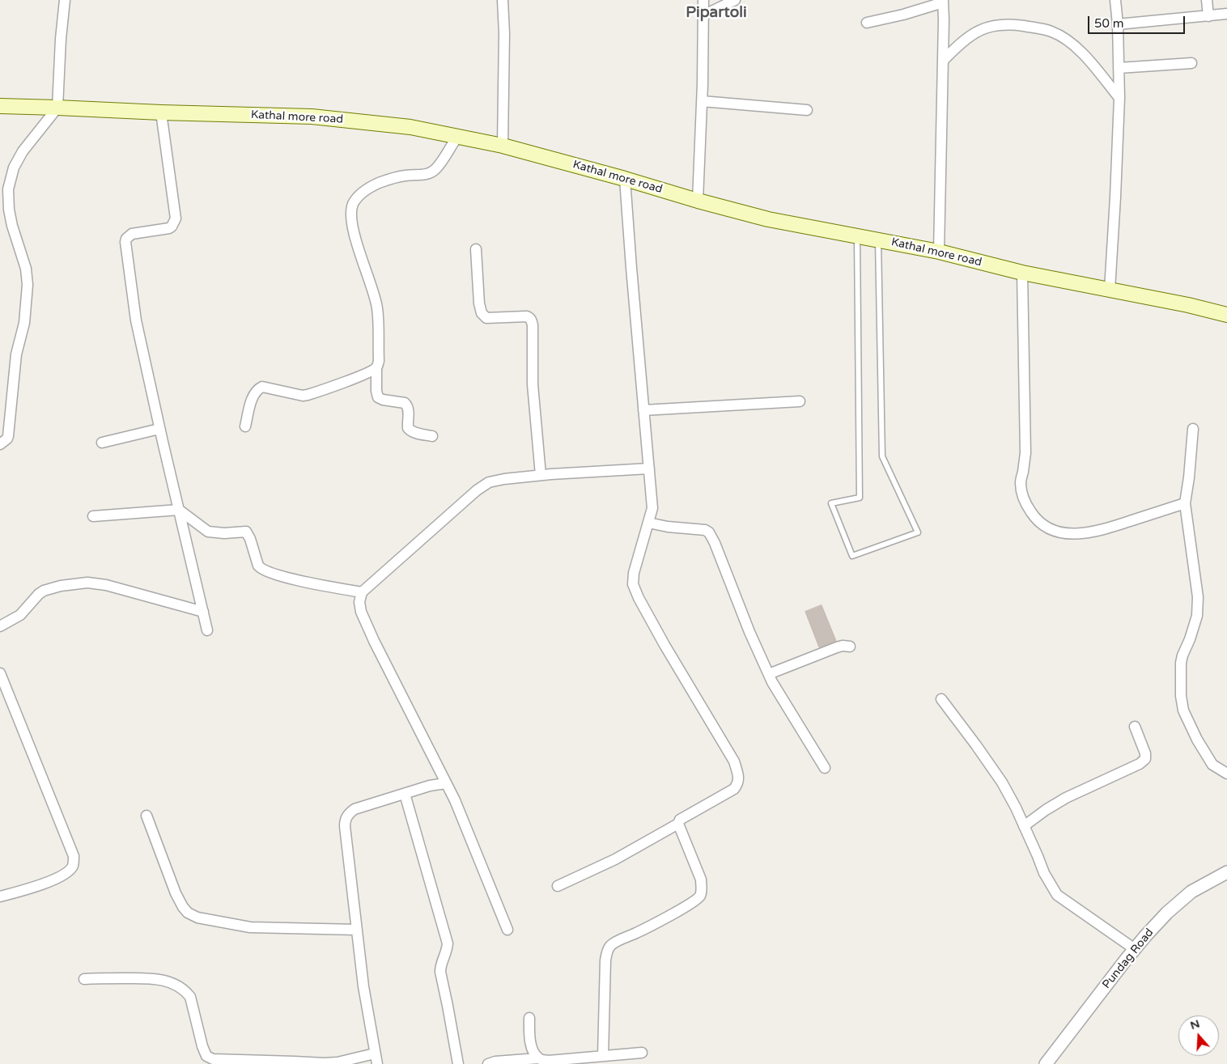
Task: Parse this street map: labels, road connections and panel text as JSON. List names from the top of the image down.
{
  "streets": {
    "main road": ["Kathal more road"],
    "street": ["Pundag Road"]
  },
  "districts": ["Pipartoli"],
  "scale_bar": "50 m",
  "north": "top"
}
